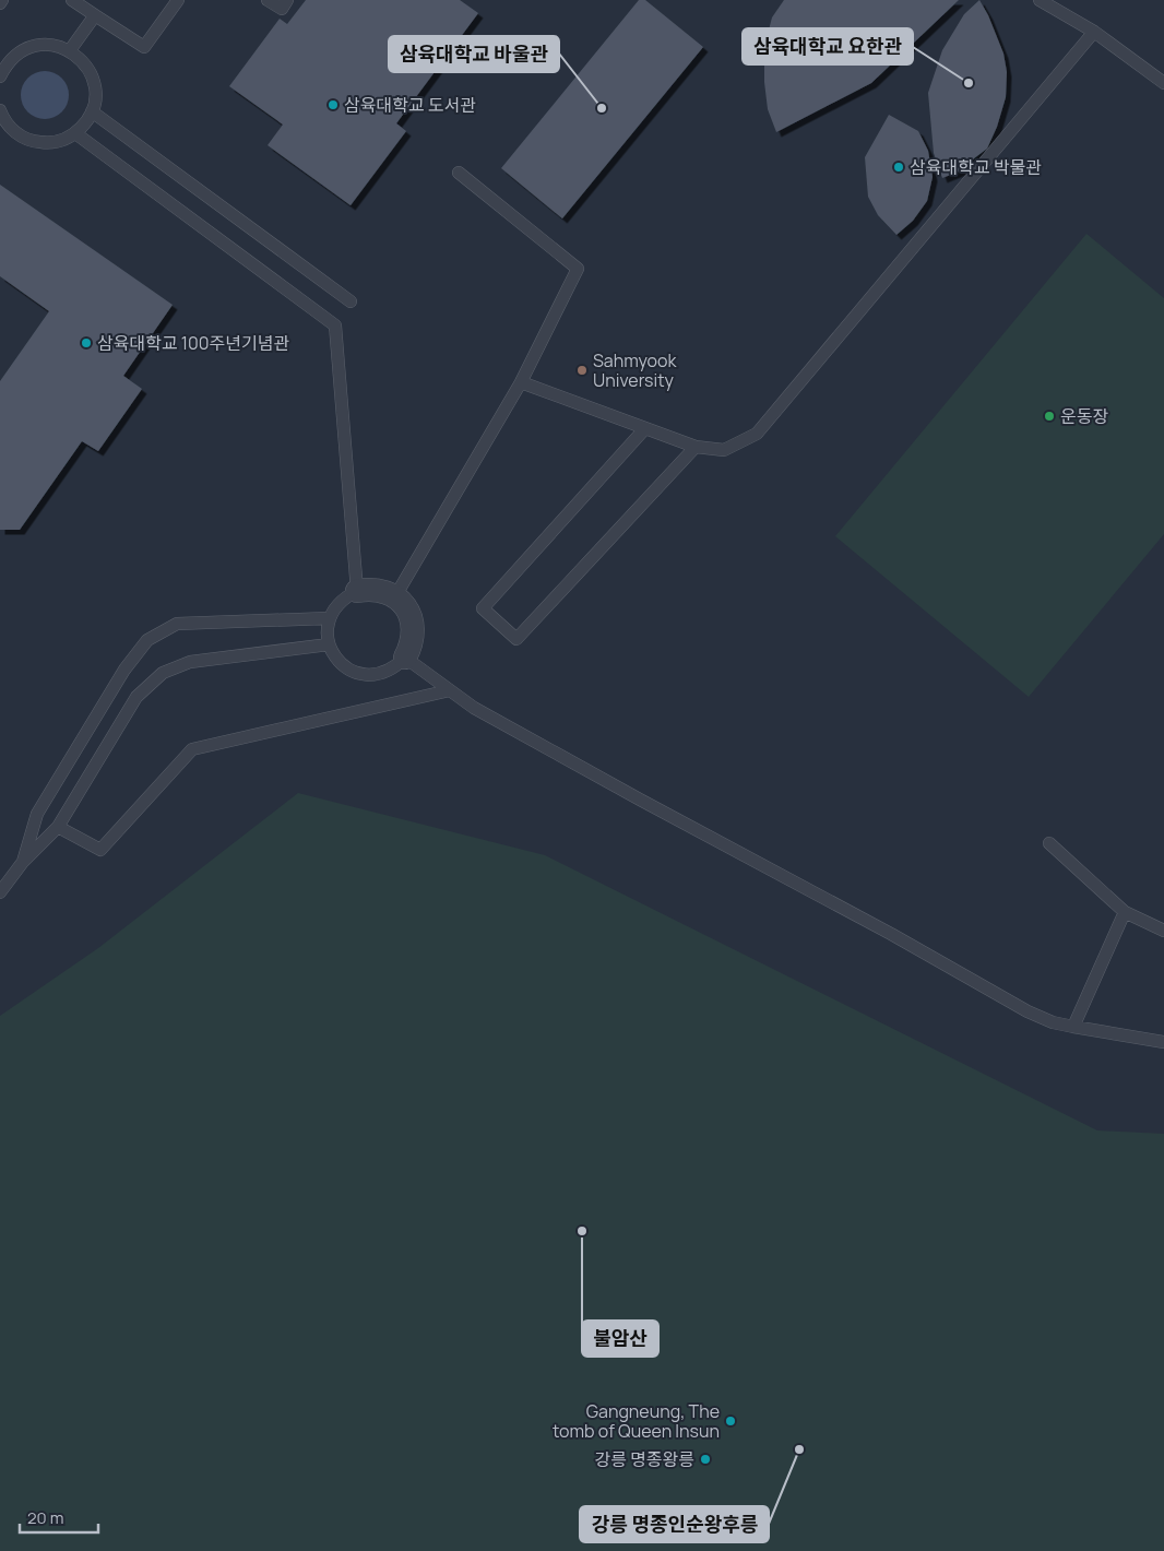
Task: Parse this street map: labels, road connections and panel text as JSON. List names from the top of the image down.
{
  "places": [
    "삼육대학교 요한관",
    "삼육대학교 도서관",
    "삼육대학교 바울관",
    "삼육대학교 박물관",
    "삼육대학교 100주년기념관",
    "Sahmyook University",
    "운동장",
    "불암산",
    "Gangneung, The tomb of Queen Insun",
    "강릉 명종인순왕후릉",
    "강릉 명종왕릉"
  ],
  "scale_bar": "20 m"
}
